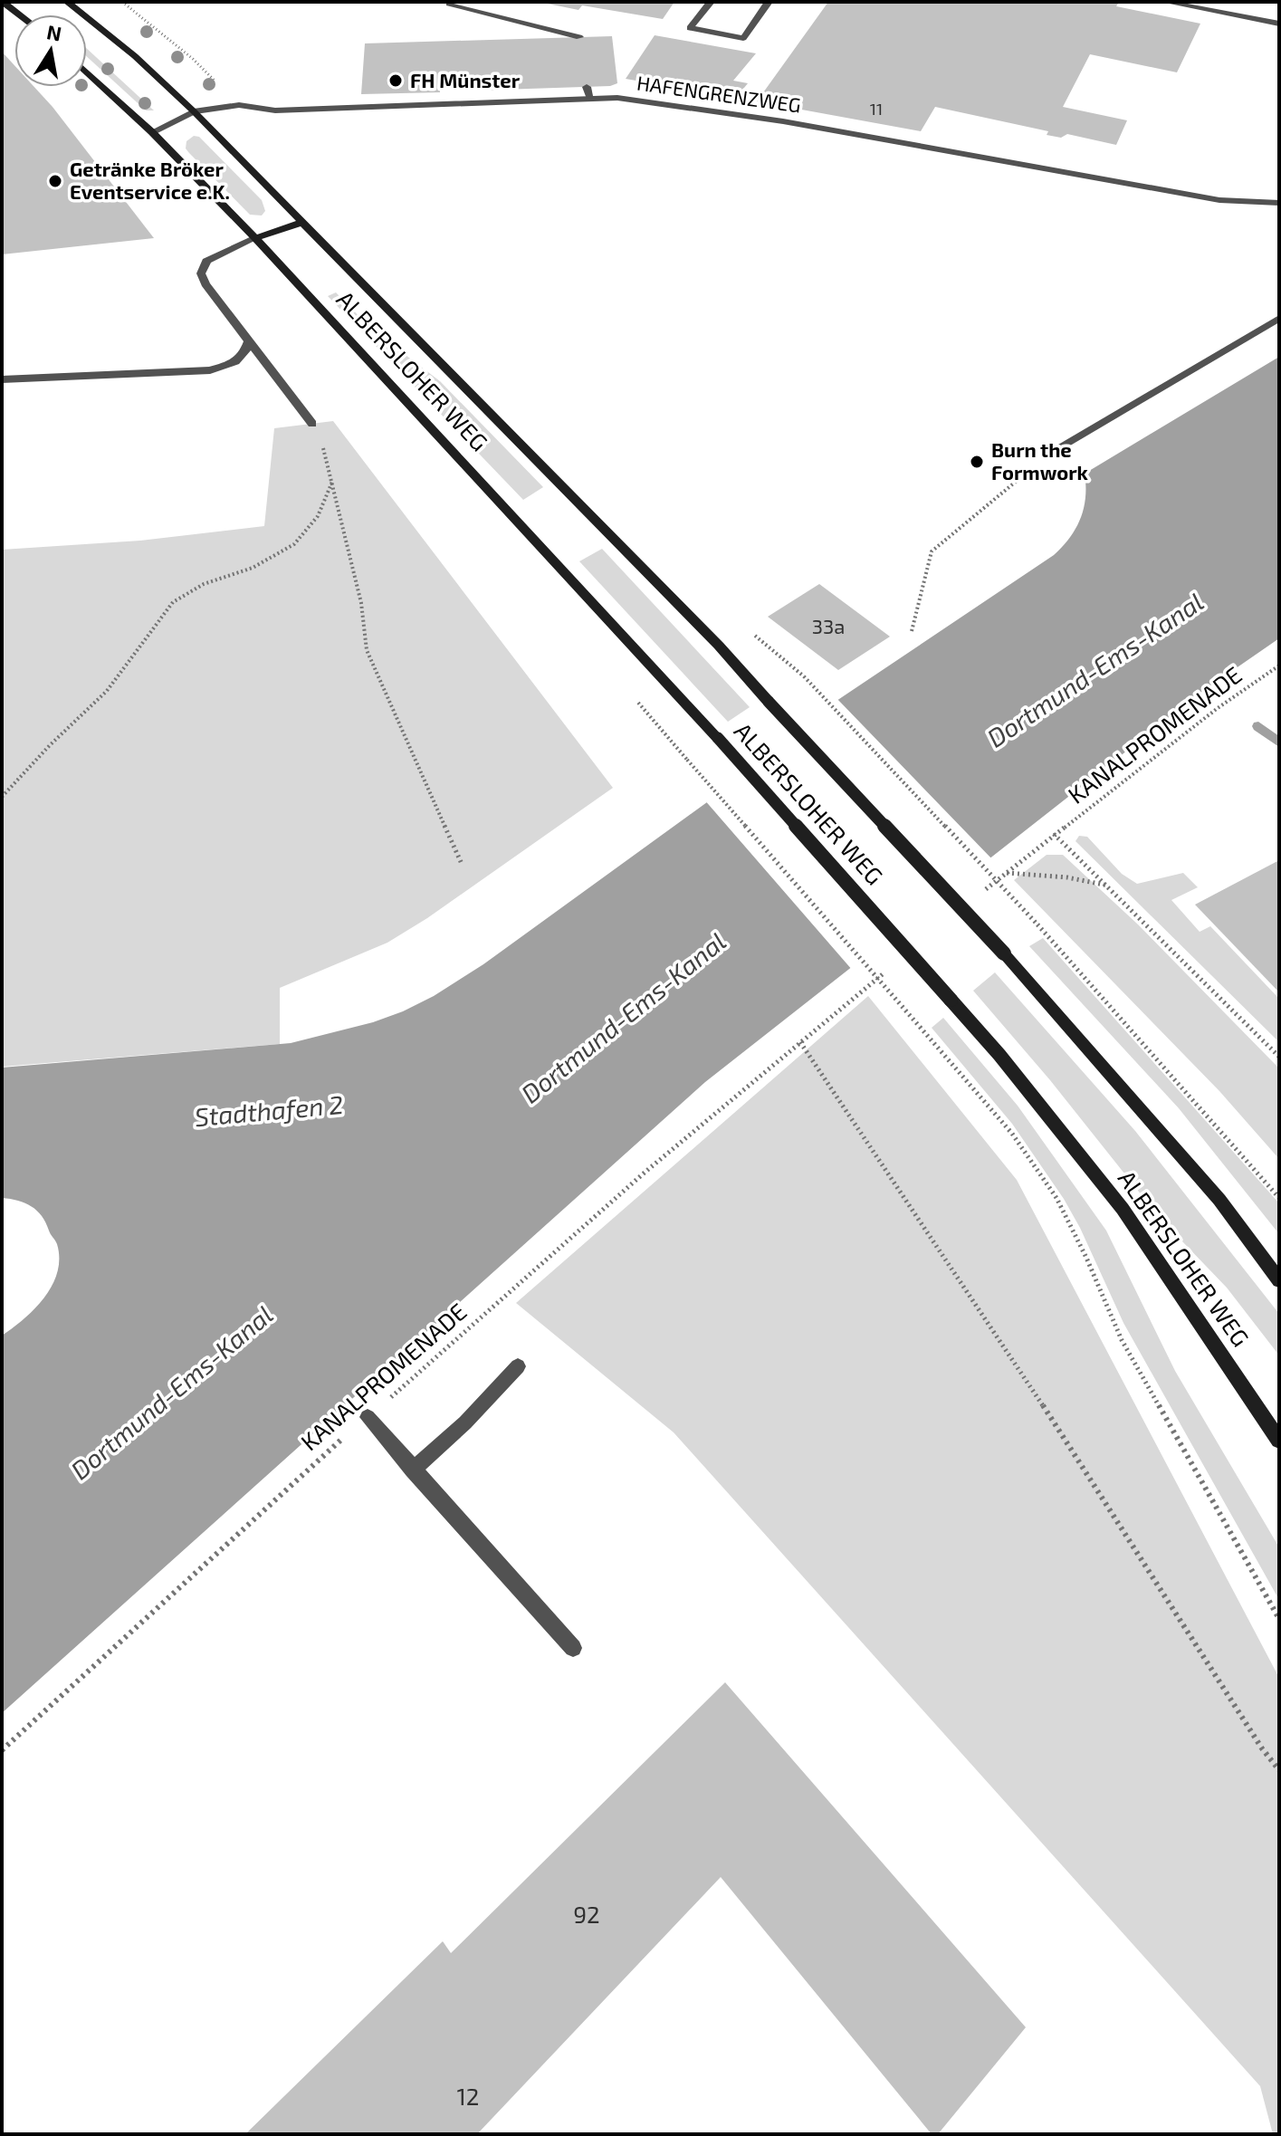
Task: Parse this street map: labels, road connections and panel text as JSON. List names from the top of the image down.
{
  "streets": {
    "main road": ["ALBERSLOHER WEG"],
    "street": ["HAFENGRENZWEG"],
    "path": ["KANALPROMENADE"]
  },
  "crossings": [
    ["HAFENGRENZWEG", "ALBERSLOHER WEG"]
  ],
  "water": ["Dortmund-Ems-Kanal", "Stadthafen 2"],
  "places": ["FH Münster", "Getränke Bröker Eventservice e.K.", "Burn the Formwork"],
  "house_numbers": [
    "11",
    "33a",
    "92",
    "12"
  ],
  "north": "top"
}
